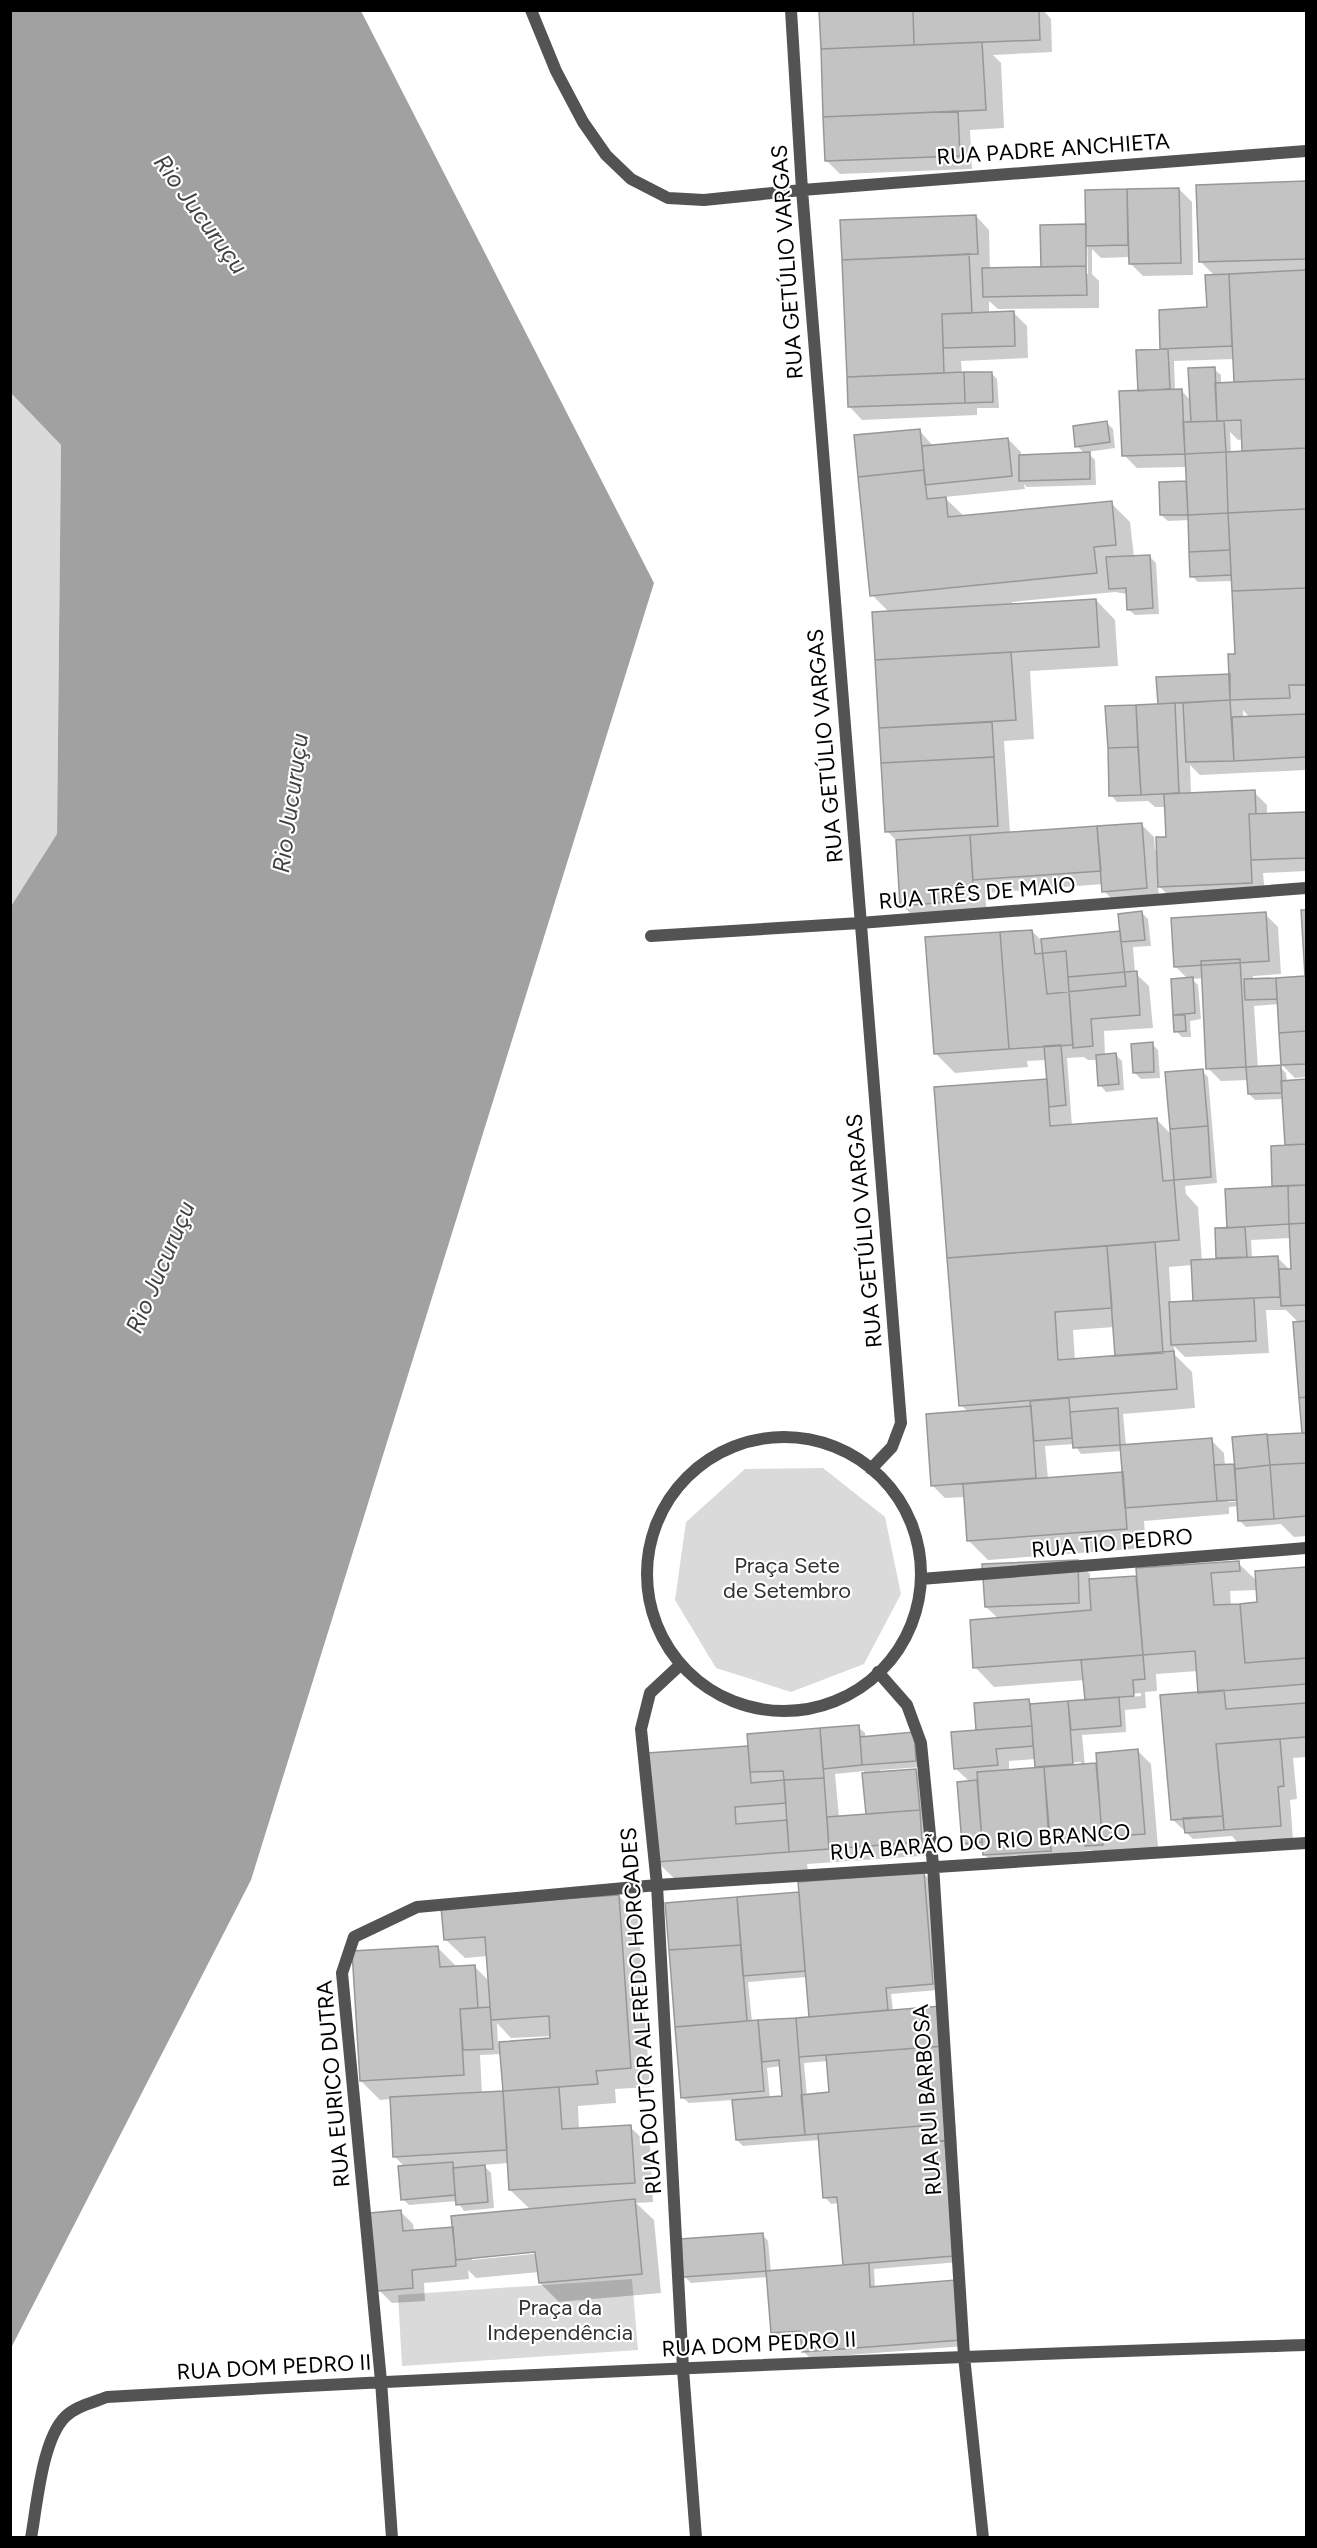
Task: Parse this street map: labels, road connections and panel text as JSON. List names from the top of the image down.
{
  "streets": {
    "street": [
      "RUA PADRE ANCHIETA",
      "RUA GETÚLIO VARGAS",
      "RUA TRÊS DE MAIO",
      "RUA TIO PEDRO",
      "RUA BARÃO DO RIO BRANCO",
      "RUA DOUTOR ALFREDO HORCADES",
      "RUA EURICO DUTRA",
      "RUA RUI BARBOSA",
      "RUA DOM PEDRO II"
    ]
  },
  "crossings": [
    ["RUA PADRE ANCHIETA", "RUA GETÚLIO VARGAS"],
    ["RUA GETÚLIO VARGAS", "RUA TRÊS DE MAIO"],
    ["RUA BARÃO DO RIO BRANCO", "RUA DOUTOR ALFREDO HORCADES"],
    ["RUA BARÃO DO RIO BRANCO", "RUA EURICO DUTRA"],
    ["RUA BARÃO DO RIO BRANCO", "RUA RUI BARBOSA"],
    ["RUA DOUTOR ALFREDO HORCADES", "RUA EURICO DUTRA"],
    ["RUA DOUTOR ALFREDO HORCADES", "RUA DOM PEDRO II"],
    ["RUA EURICO DUTRA", "RUA DOM PEDRO II"],
    ["RUA RUI BARBOSA", "RUA DOM PEDRO II"]
  ],
  "water": ["Rio Jucuruçu"],
  "parks": ["Praça Sete de Setembro", "Praça da Independência"]
}
